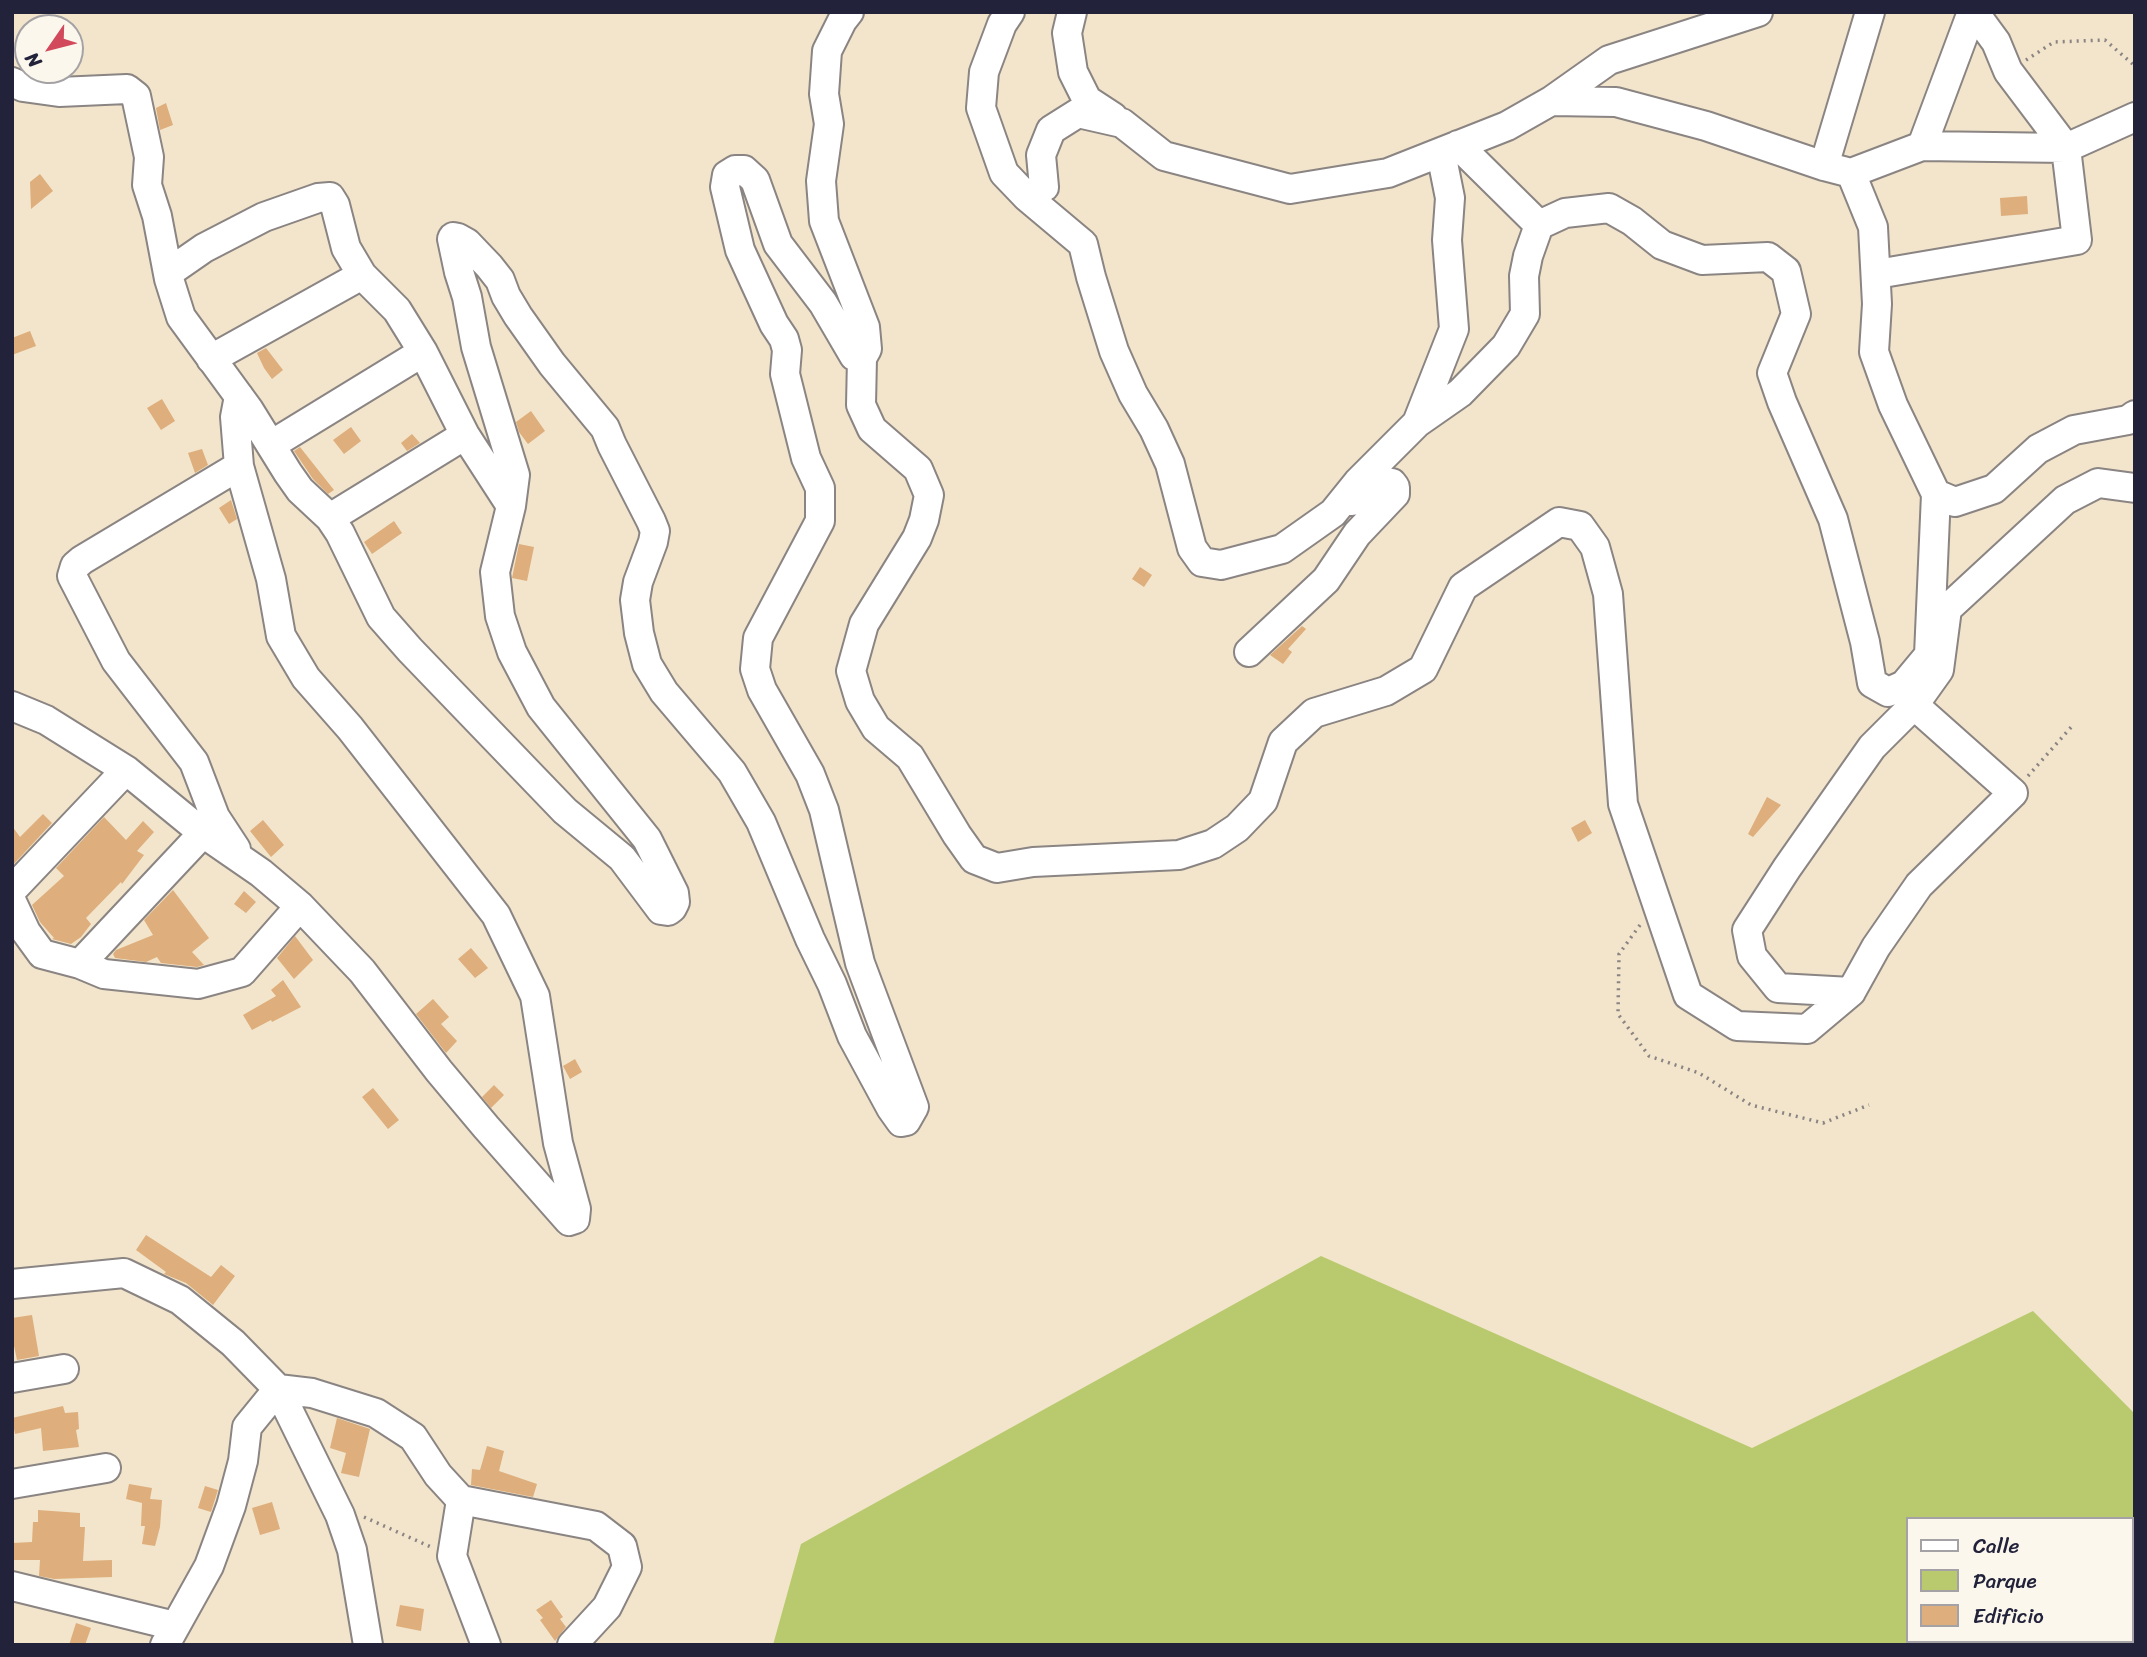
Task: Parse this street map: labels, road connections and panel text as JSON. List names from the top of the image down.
{
  "legend": ["Calle", "Parque", "Edificio"],
  "north": "bottom left"
}
